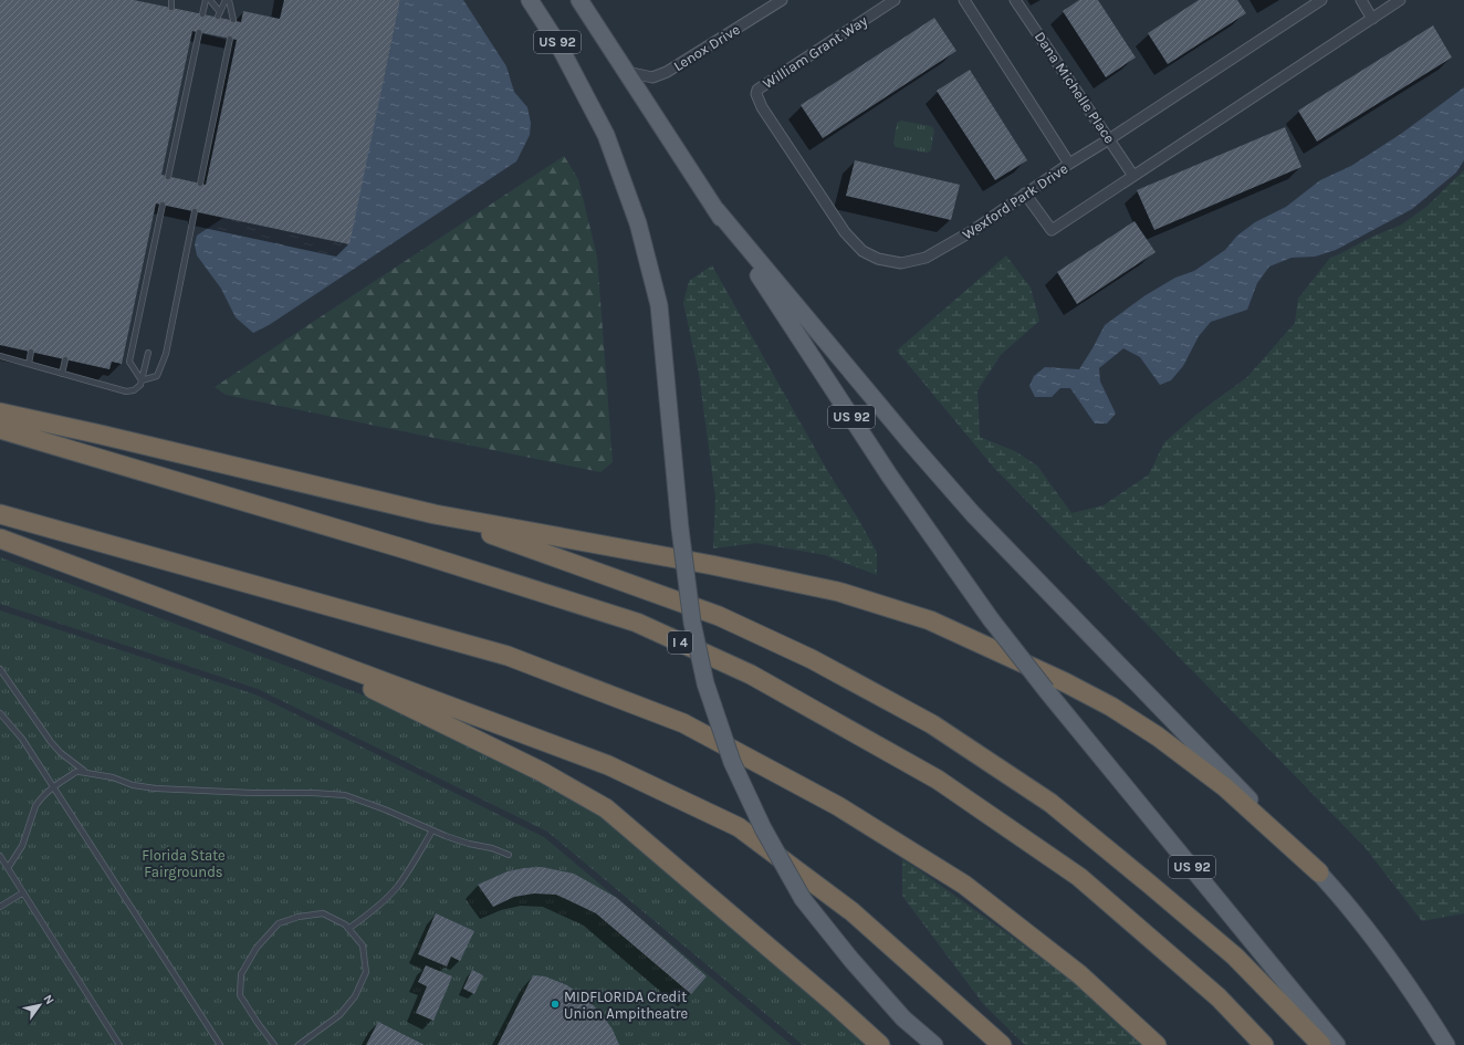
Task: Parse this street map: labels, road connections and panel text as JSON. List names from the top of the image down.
{
  "streets": {
    "highway": ["I 4"],
    "main road": ["US 92"],
    "street": [
      "Lenox Drive",
      "William Grant Way",
      "Dana Michelle Place",
      "Wexford Park Drive"
    ]
  },
  "crossings": [
    ["US 92", "Lenox Drive"],
    ["William Grant Way", "Wexford Park Drive"],
    ["Dana Michelle Place", "Wexford Park Drive"]
  ],
  "parks": ["Florida State Fairgrounds"],
  "places": ["MIDFLORIDA Credit Union Ampitheatre"],
  "north": "top right"
}
